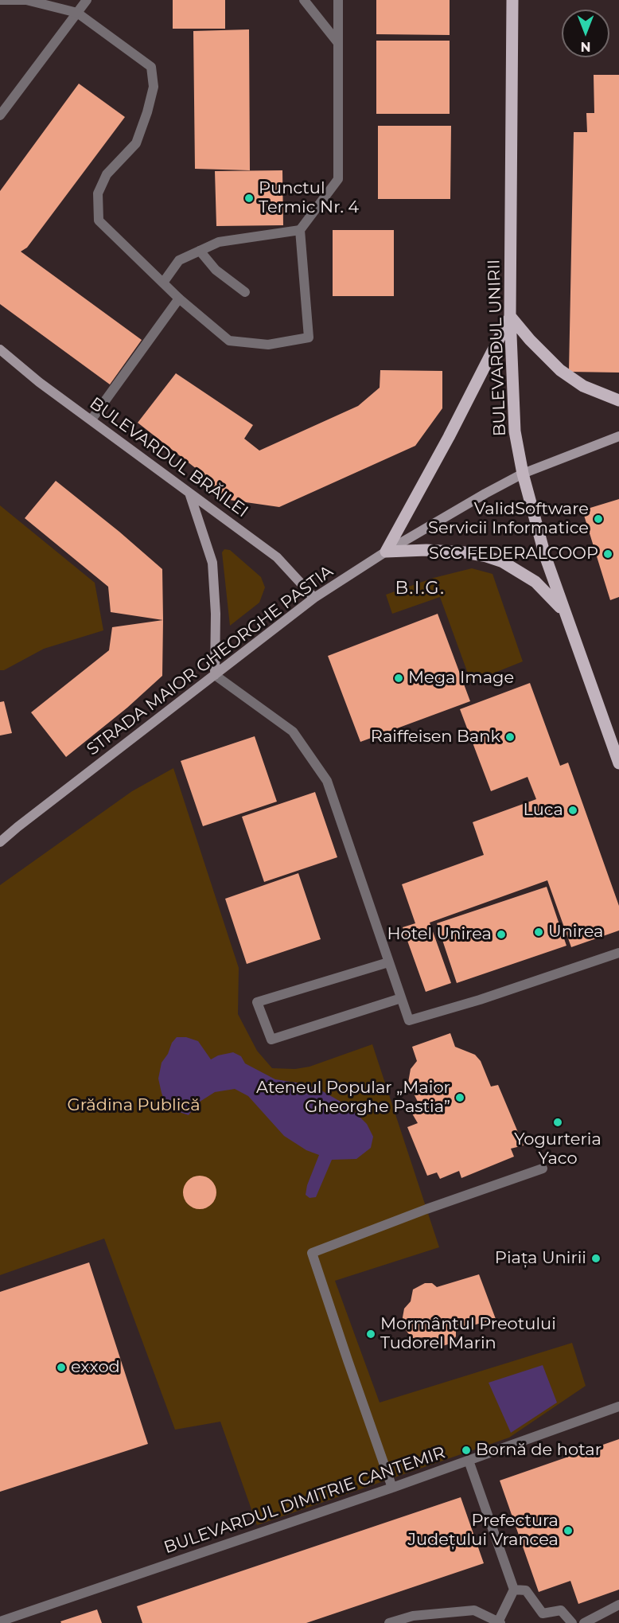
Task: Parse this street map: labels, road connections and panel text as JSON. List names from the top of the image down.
{
  "streets": {
    "main road": ["BULEVARDUL UNIRII", "BULEVARDUL BRĂILEI", "STRADA MAIOR GHEORGHE PASTIA"],
    "street": ["BULEVARDUL DIMITRIE CANTEMIR"]
  },
  "crossings": [
    ["BULEVARDUL UNIRII", "STRADA MAIOR GHEORGHE PASTIA"],
    ["BULEVARDUL BRĂILEI", "STRADA MAIOR GHEORGHE PASTIA"]
  ],
  "districts": ["B.I.G."],
  "parks": ["Grădina Publică"],
  "places": [
    "Punctul Termic Nr. 4",
    "ValidSoftware Servicii Informatice",
    "SCC FEDERALCOOP",
    "Mega Image",
    "Raiffeisen Bank",
    "Luca",
    "Unirea",
    "Hotel Unirea",
    "Ateneul Popular „Maior Gheorghe Pastia”",
    "Yogurteria Yaco",
    "Piața Unirii",
    "Mormântul Preotului Tudorel Marin",
    "exxod",
    "Bornă de hotar",
    "Prefectura Județului Vrancea"
  ],
  "north": "bottom"
}
